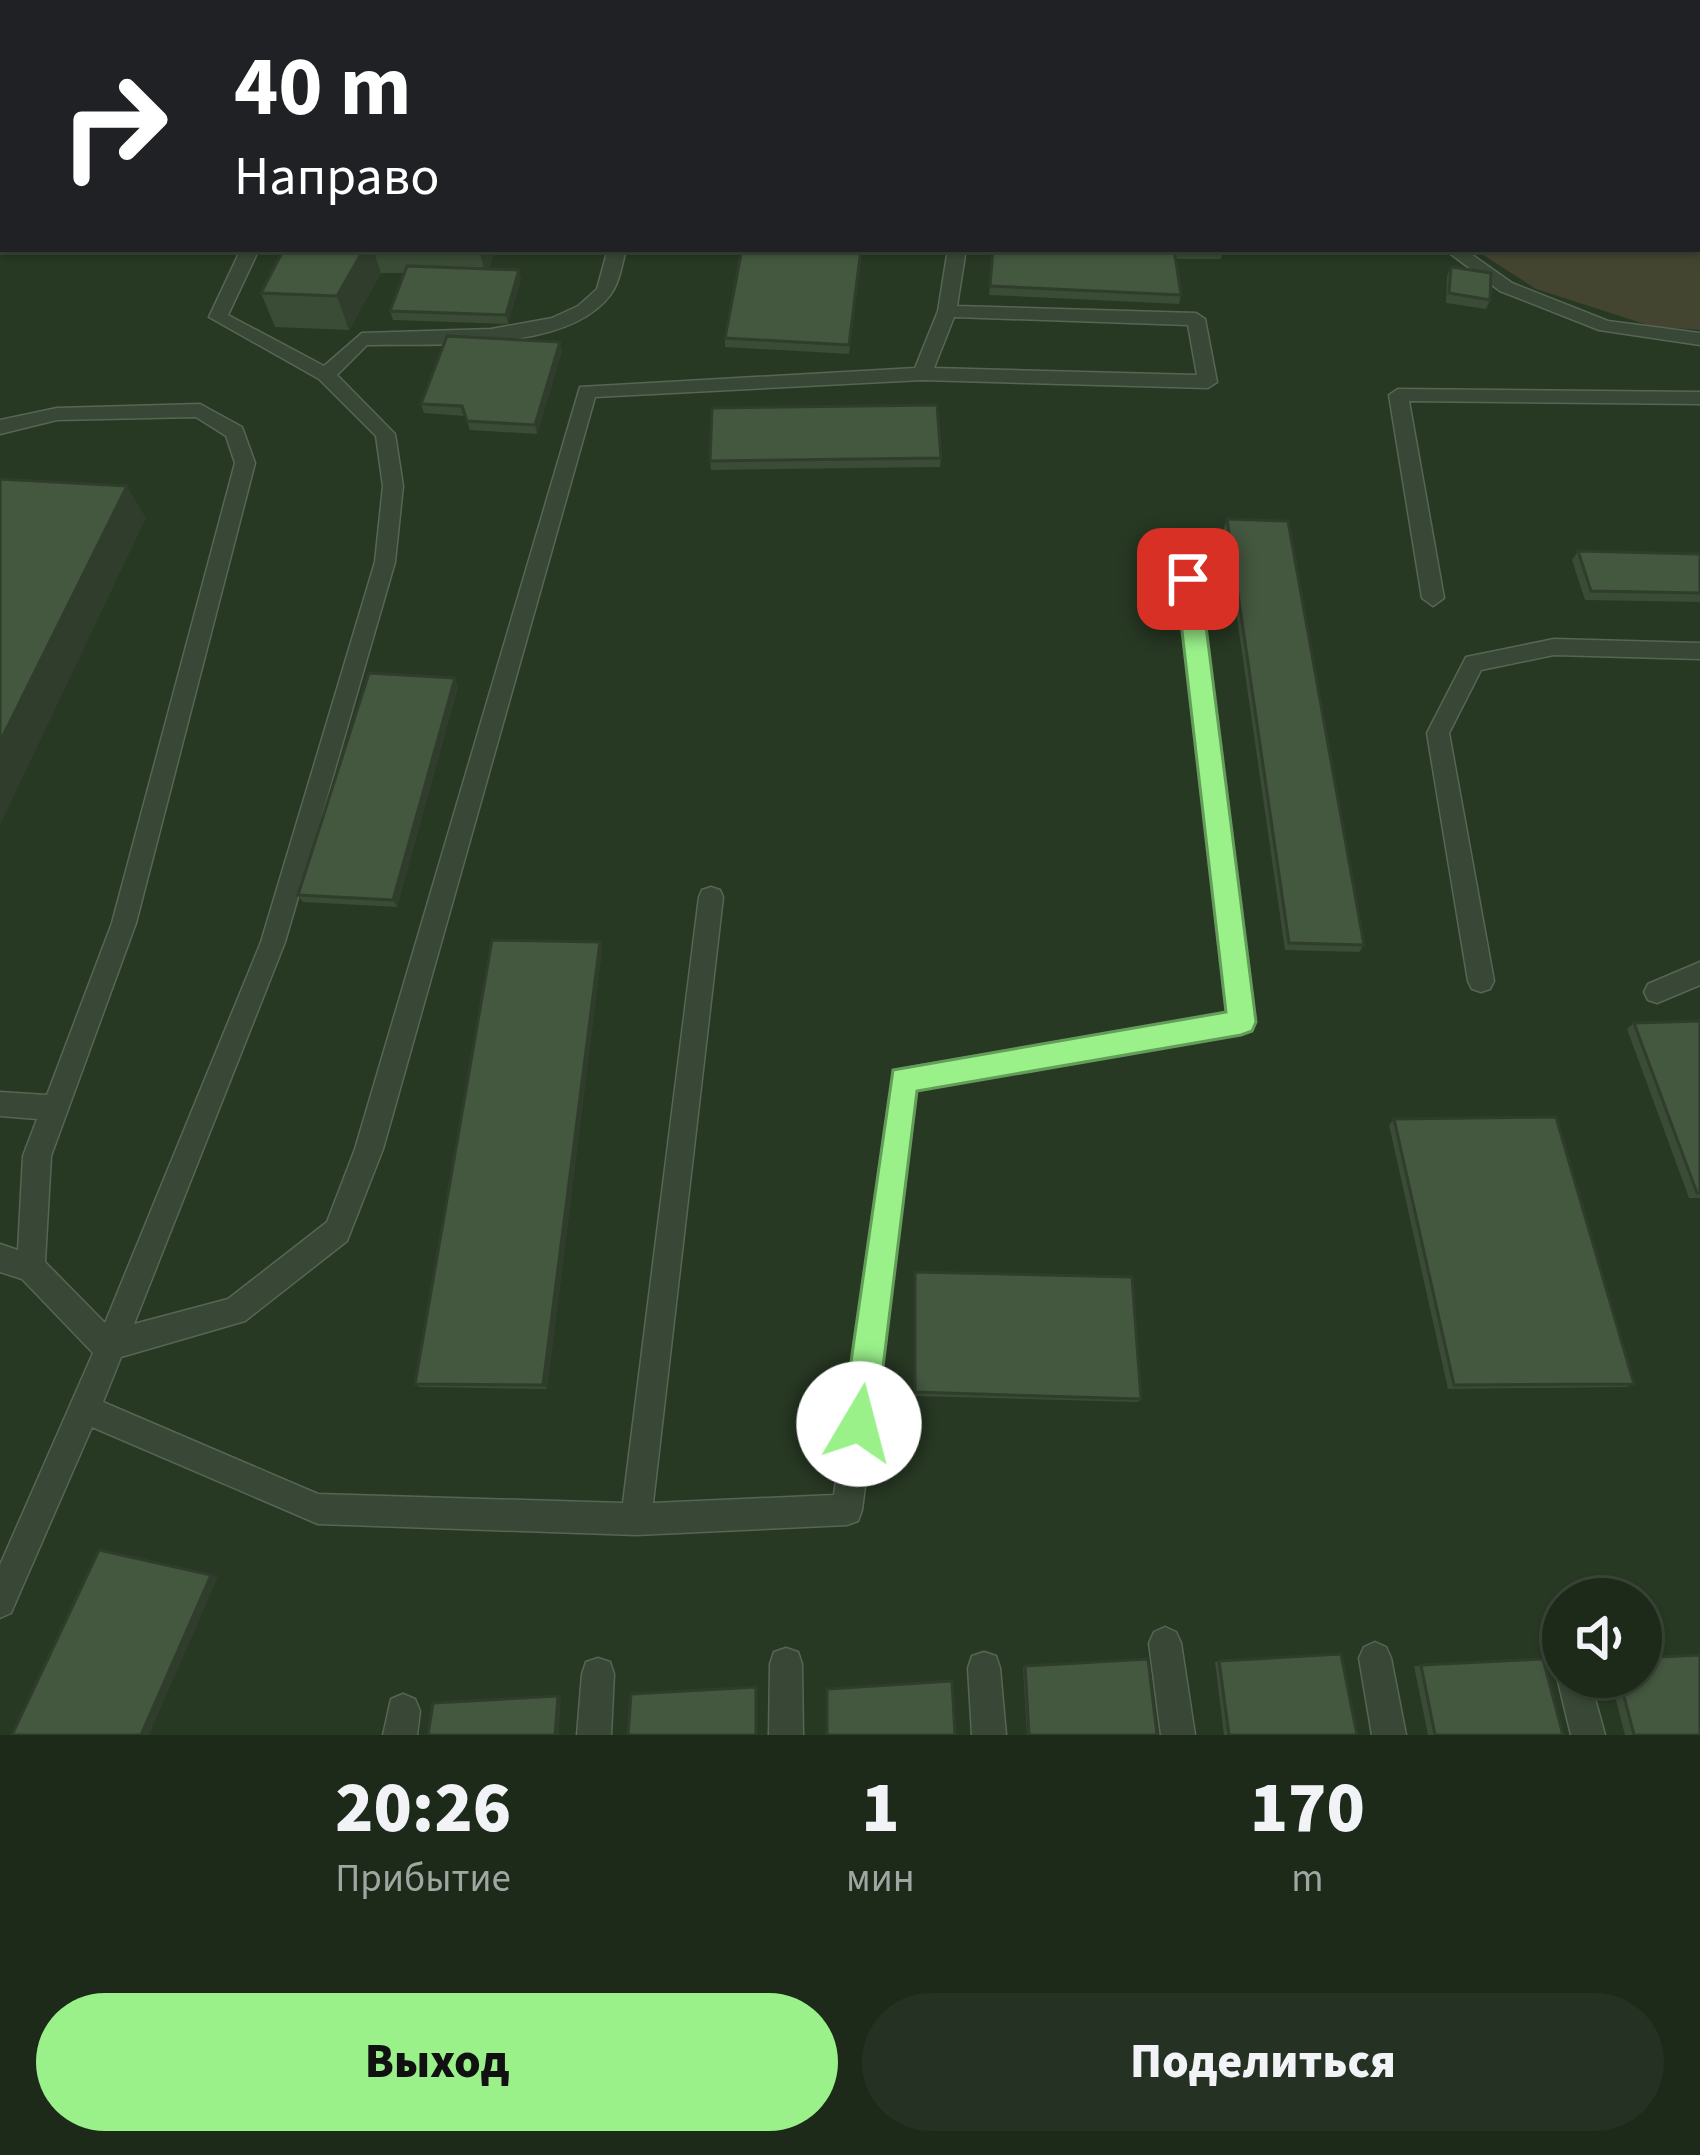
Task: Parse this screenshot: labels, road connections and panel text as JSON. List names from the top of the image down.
{
  "page": {
    "turn": ["40 m", "Направо"],
    "eta": [
      "20:26",
      "Прибытие",
      "1",
      "мин",
      "170",
      "m"
    ],
    "buttons": ["Выход", "Поделиться"]
  }
}
